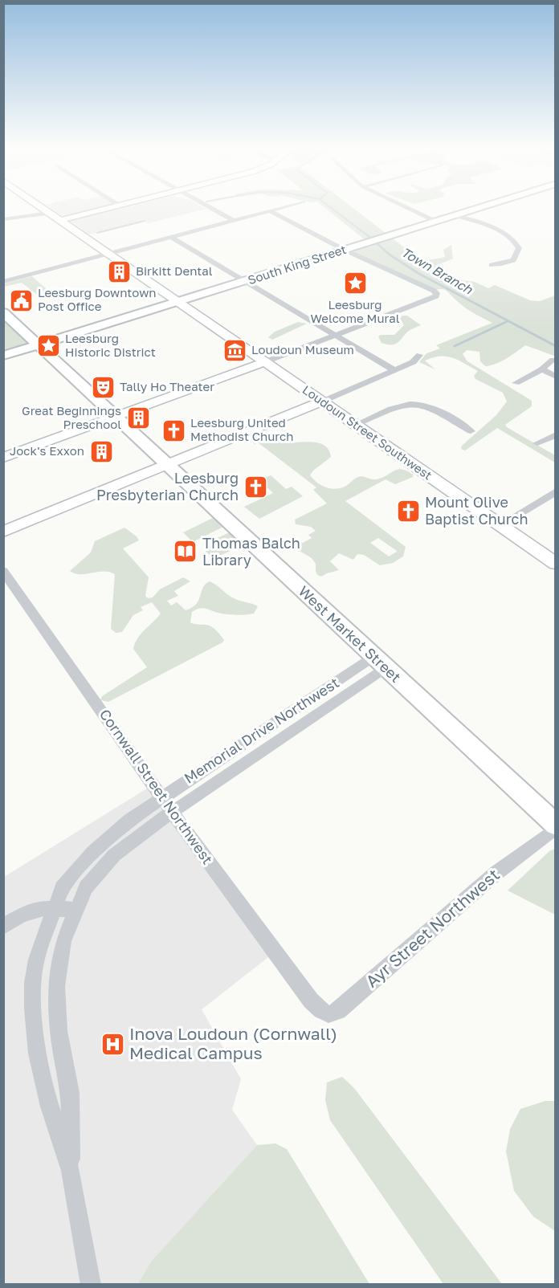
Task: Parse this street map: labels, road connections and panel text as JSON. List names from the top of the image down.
{
  "streets": {
    "main road": ["South King Street", "West Market Street"],
    "street": [
      "Loudoun Street Southwest",
      "Memorial Drive Northwest",
      "Cornwall Street Northwest",
      "Ayr Street Northwest"
    ]
  },
  "crossings": [
    ["South King Street", "Loudoun Street Southwest"],
    ["South King Street", "West Market Street"],
    ["West Market Street", "Memorial Drive Northwest"],
    ["West Market Street", "Ayr Street Northwest"],
    ["Memorial Drive Northwest", "Cornwall Street Northwest"],
    ["Cornwall Street Northwest", "Ayr Street Northwest"]
  ],
  "water": ["Town Branch"],
  "places": {
    "building": ["Birkitt Dental", "Great Beginnings Preschool", "Jock's Exxon"],
    "place": ["Leesburg Welcome Mural", "Leesburg Historic District"],
    "public building": ["Leesburg Downtown Post Office"],
    "museum": ["Loudoun Museum"],
    "theatre": ["Tally Ho Theater"],
    "church": ["Leesburg United Methodist Church", "Leesburg Presbyterian Church", "Mount Olive Baptist Church"],
    "library": ["Thomas Balch Library"],
    "hospital": ["Inova Loudoun (Cornwall) Medical Campus"]
  }
}
